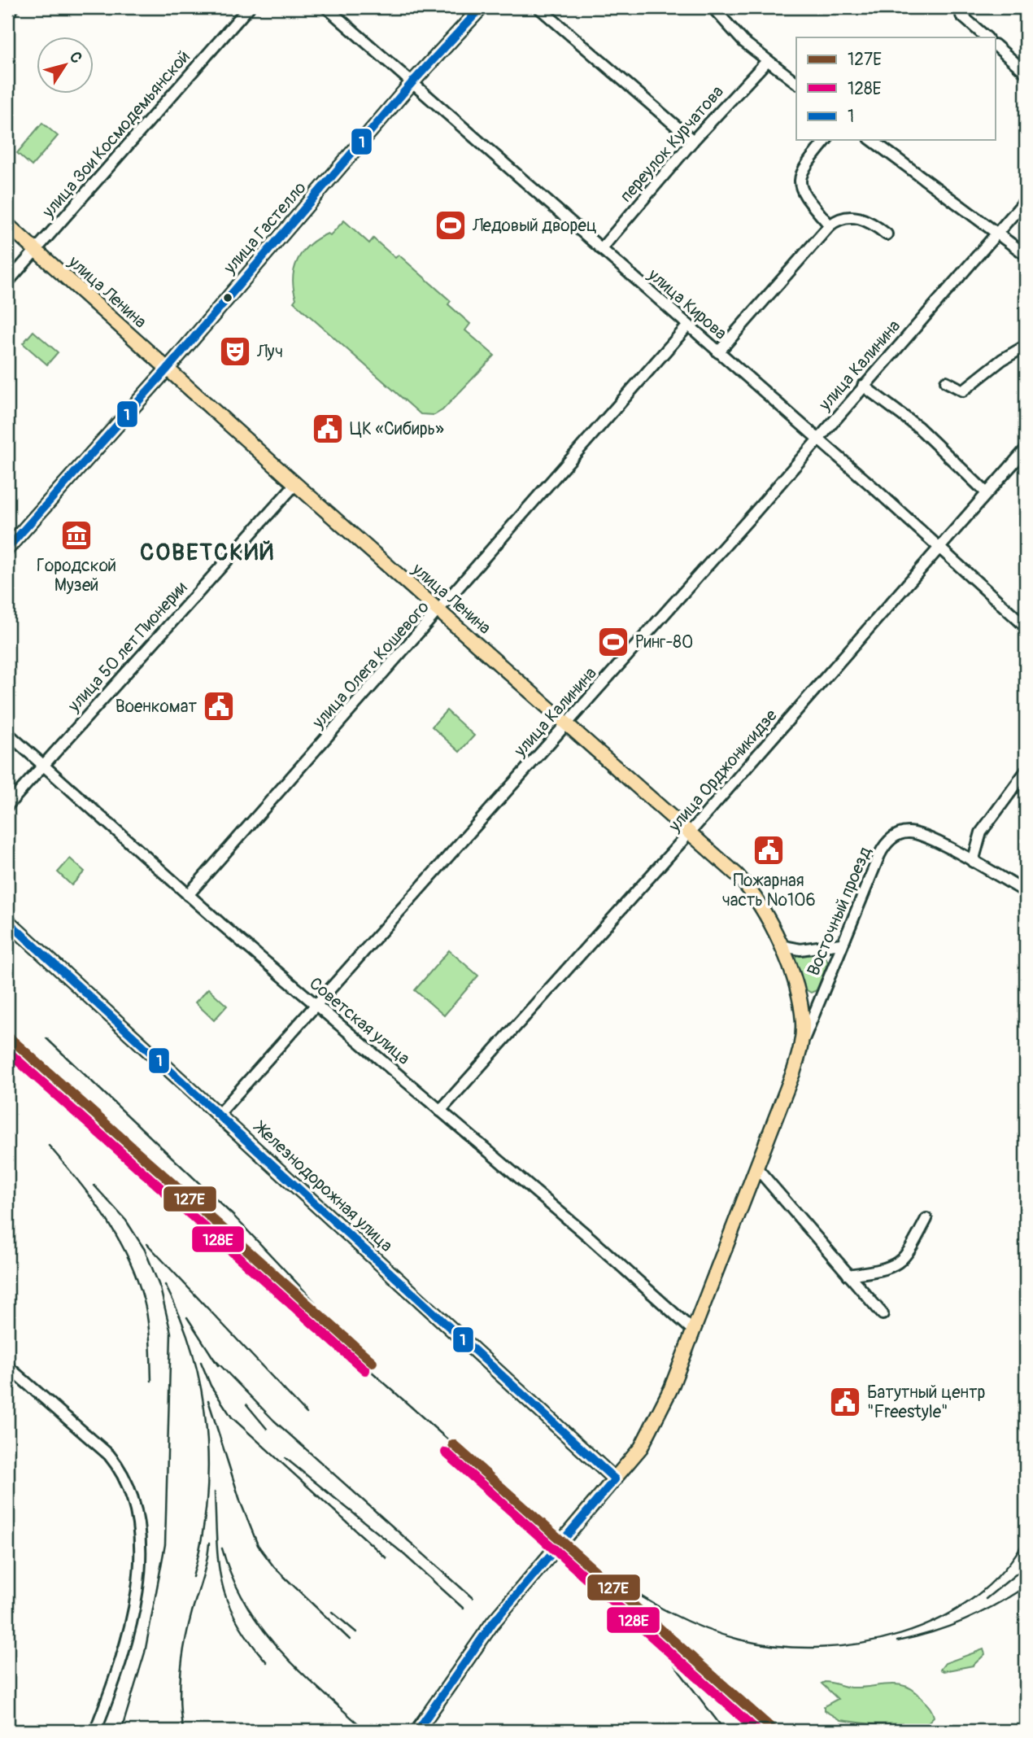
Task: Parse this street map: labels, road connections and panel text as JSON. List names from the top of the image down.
{
  "streets": {
    "main road": ["улица Гастелло", "улица Ленина", "Железнодорожная улица"],
    "street": [
      "улица Зои Космодемьянской",
      "переулок Курчатова",
      "улица Кирова",
      "улица Калинина",
      "улица 50 лет Пионерии",
      "улица Олега Кошевого",
      "улица Орджоникидзе",
      "Восточный проезд",
      "Советская улица"
    ]
  },
  "crossings": [
    ["улица Зои Космодемьянской", "улица Ленина"],
    ["переулок Курчатова", "улица Кирова"],
    ["улица Гастелло", "улица Ленина"],
    ["улица Гастелло", "улица Кирова"],
    ["улица Ленина", "улица Калинина"],
    ["улица Ленина", "улица 50 лет Пионерии"],
    ["улица Ленина", "улица Олега Кошевого"],
    ["улица Ленина", "улица Орджоникидзе"],
    ["улица Ленина", "Восточный проезд"],
    ["улица Кирова", "улица Калинина"],
    ["улица Кирова", "улица Олега Кошевого"],
    ["улица Кирова", "улица Орджоникидзе"],
    ["улица Калинина", "Советская улица"],
    ["улица Калинина", "Железнодорожная улица"],
    ["улица 50 лет Пионерии", "Советская улица"],
    ["улица Олега Кошевого", "Советская улица"],
    ["улица Орджоникидзе", "Советская улица"]
  ],
  "districts": ["СОВЕТСКИЙ"],
  "places": {
    "sports": ["Ледовый дворец", "Ринг-80"],
    "theatre": ["Луч"],
    "public building": [
      "ЦК «Сибирь»",
      "Военкомат",
      "Пожарная часть №106",
      "Батутный центр \"Freestyle\""
    ],
    "museum": ["Городской Музей"]
  },
  "lines": ["transit line 1", "transit line 127Е", "transit line 128Е"],
  "legend": ["127Е", "128Е", "1"],
  "north": "top right"
}
